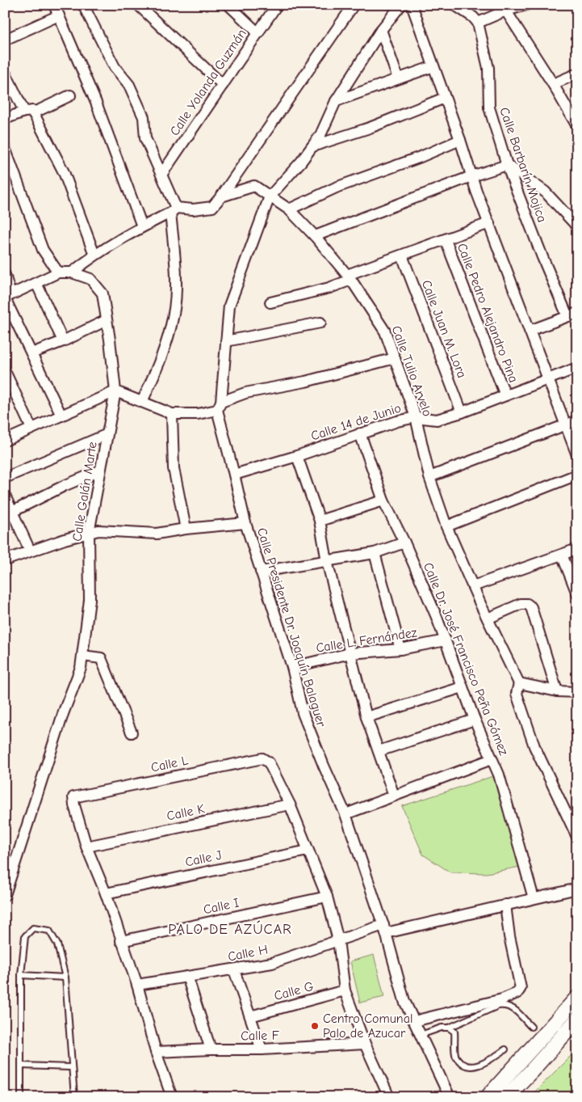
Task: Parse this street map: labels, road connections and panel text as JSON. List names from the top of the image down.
{
  "streets": {
    "street": [
      "Calle Yolanda Guzmán",
      "Calle Barbarín Mojica",
      "Calle Pedro Alejandro Pina",
      "Calle Juan M. Lora",
      "Calle Tulio Arvelo",
      "Calle 14 de Junio",
      "Calle Galán Marte",
      "Calle Presidente Dr. Joaquín Balaguer",
      "Calle L. Fernández",
      "Calle Dr. José Francisco Peña Gómez",
      "Calle L",
      "Calle K",
      "Calle J",
      "Calle I",
      "Calle H",
      "Calle G",
      "Calle F"
    ]
  },
  "crossings": [
    ["Calle Pedro Alejandro Pina", "Calle 14 de Junio"],
    ["Calle Juan M. Lora", "Calle 14 de Junio"],
    ["Calle Tulio Arvelo", "Calle 14 de Junio"],
    ["Calle Tulio Arvelo", "Calle Galán Marte"],
    ["Calle Tulio Arvelo", "Calle Presidente Dr. Joaquín Balaguer"],
    ["Calle 14 de Junio", "Calle Presidente Dr. Joaquín Balaguer"],
    ["Calle 14 de Junio", "Calle Dr. José Francisco Peña Gómez"],
    ["Calle Presidente Dr. Joaquín Balaguer", "Calle L. Fernández"],
    ["Calle Presidente Dr. Joaquín Balaguer", "Calle H"],
    ["Calle L. Fernández", "Calle Dr. José Francisco Peña Gómez"],
    ["Calle Dr. José Francisco Peña Gómez", "Calle H"],
    ["Calle L", "Calle K"]
  ],
  "districts": ["PALO DE AZÚCAR"],
  "places": ["Centro Comunal Palo de Azucar"]
}
